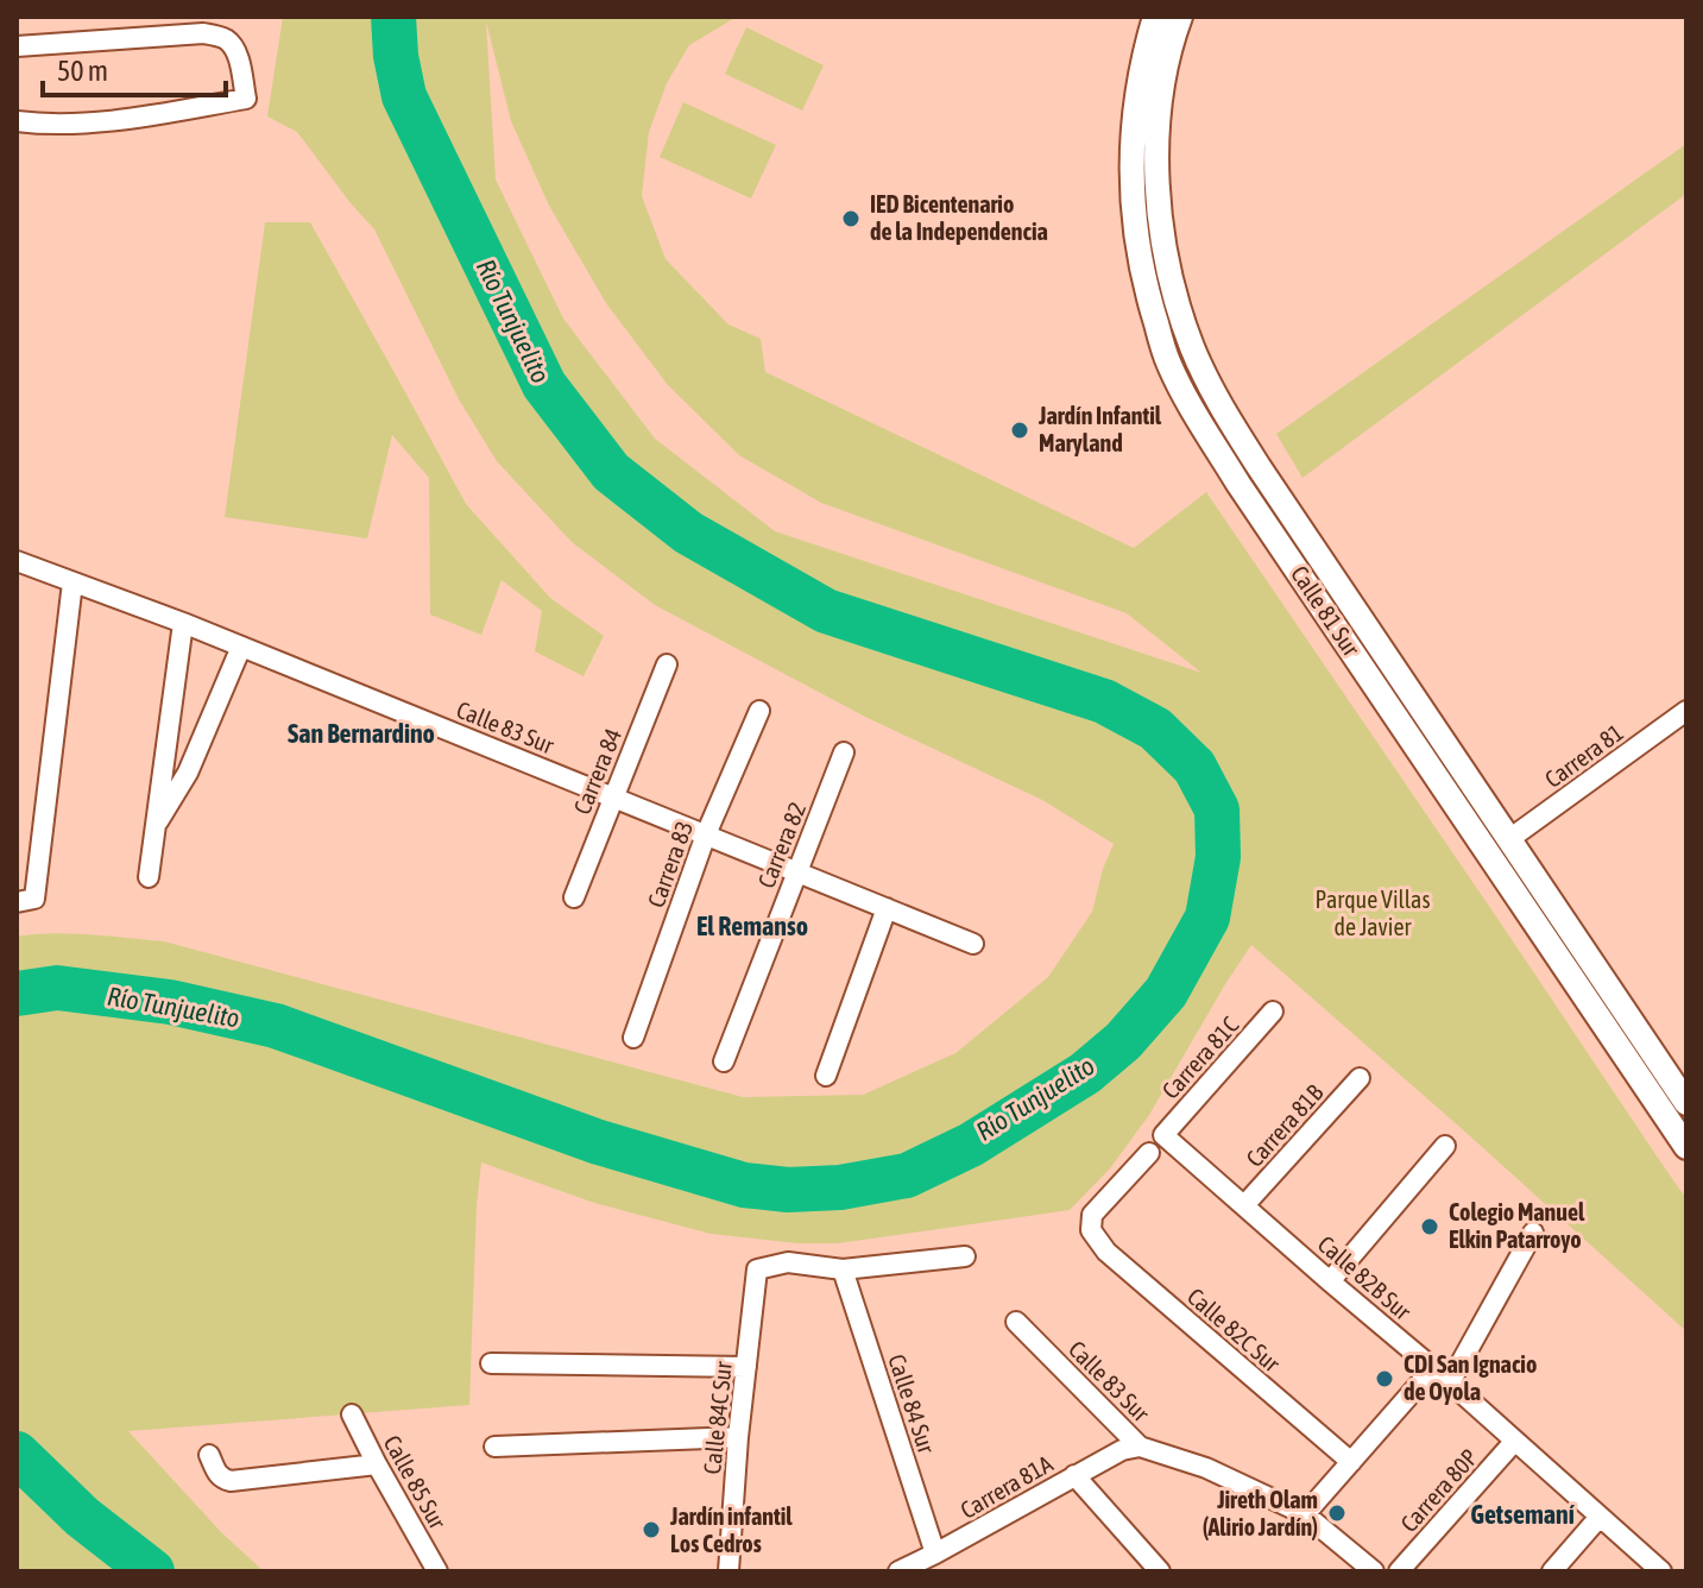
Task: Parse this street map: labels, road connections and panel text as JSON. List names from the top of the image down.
{
  "streets": {
    "street": [
      "Calle 81 Sur",
      "Calle 83 Sur",
      "Carrera 81",
      "Carrera 84",
      "Carrera 82",
      "Carrera 83",
      "Carrera 81C",
      "Carrera 81B",
      "Calle 82B Sur",
      "Calle 82C Sur",
      "Calle 84 Sur",
      "Calle 84C Sur",
      "Calle 85 Sur",
      "Carrera 81A",
      "Carrera 80P"
    ]
  },
  "crossings": [
    ["Calle 81 Sur", "Carrera 81"],
    ["Calle 83 Sur", "Carrera 84"],
    ["Calle 83 Sur", "Carrera 82"],
    ["Calle 83 Sur", "Carrera 83"],
    ["Calle 83 Sur", "Carrera 81A"],
    ["Carrera 81C", "Calle 82B Sur"],
    ["Carrera 81B", "Calle 82B Sur"],
    ["Calle 82B Sur", "Carrera 80P"],
    ["Calle 84 Sur", "Calle 84C Sur"],
    ["Calle 84 Sur", "Carrera 81A"]
  ],
  "districts": ["San Bernardino", "El Remanso", "Getsemaní"],
  "water": ["Río Tunjuelito"],
  "parks": ["Parque Villas de Javier"],
  "places": [
    "IED Bicentenario de la Independencia",
    "Jardín Infantil Maryland",
    "Colegio Manuel Elkin Patarroyo",
    "CDI San Ignacio de Oyola",
    "Jireth Olam (Alirio Jardín)",
    "Jardín infantil Los Cedros"
  ],
  "scale_bar": "50 m"
}
